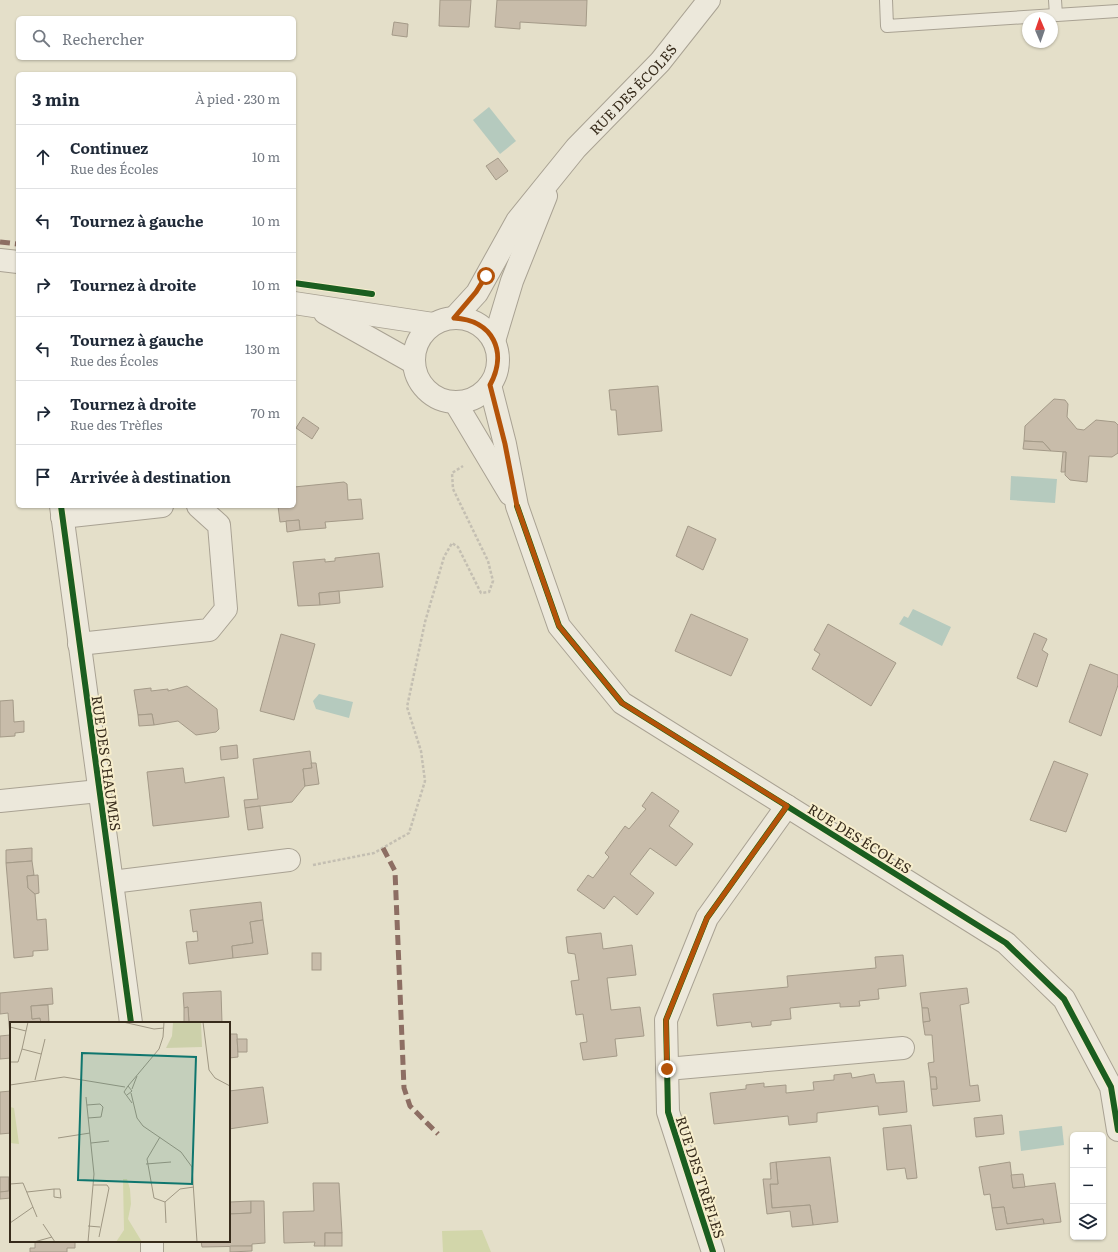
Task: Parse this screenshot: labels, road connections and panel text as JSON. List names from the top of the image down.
{
  "streets": {
    "street": ["RUE DES ÉCOLES", "RUE DES CHAUMES", "RUE DES TRÈFLES"]
  },
  "crossings": [
    ["RUE DES ÉCOLES", "RUE DES TRÈFLES"]
  ],
  "north": "top",
  "page": {
    "search": "Rechercher",
    "heading": ["3 min", "À pied · 230 m"],
    "list": [
      ["Continuez", "Rue des Écoles", "10 m"],
      ["Tournez à gauche", "10 m"],
      ["Tournez à droite", "10 m"],
      ["Tournez à gauche", "Rue des Écoles", "130 m"],
      ["Tournez à droite", "Rue des Trèfles", "70 m"],
      "Arrivée à destination"
    ],
    "map_buttons": ["+", "−"]
  }
}
